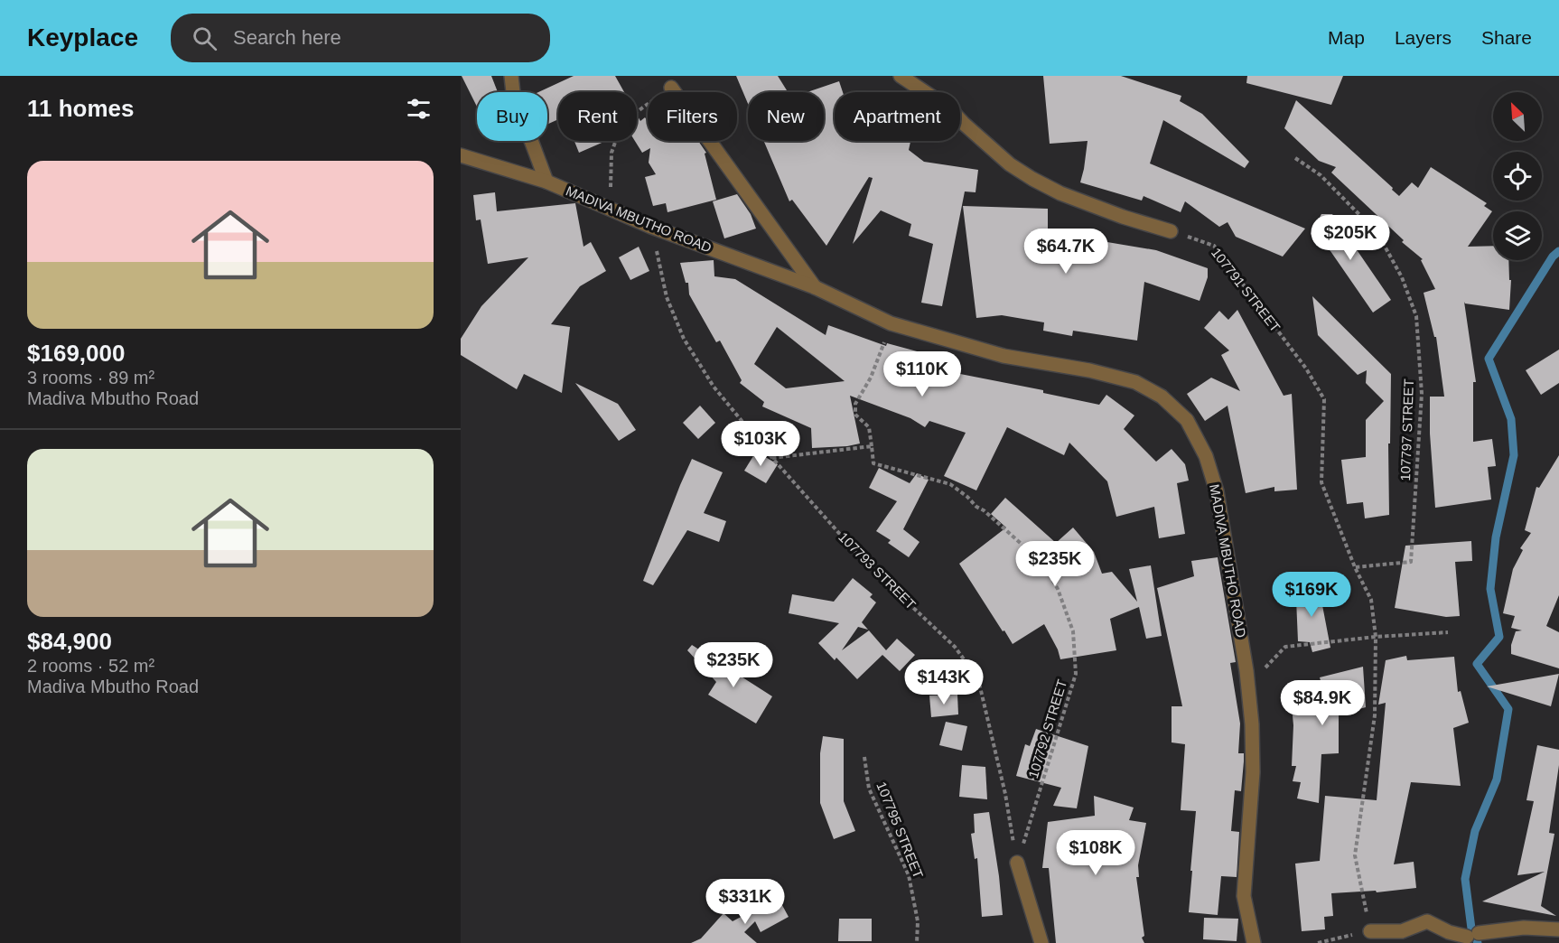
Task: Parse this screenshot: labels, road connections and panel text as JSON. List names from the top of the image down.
{
  "streets": {
    "street": ["MADIVA MBUTHO ROAD"],
    "path": [
      "107791 STREET",
      "107797 STREET",
      "107793 STREET",
      "107792 STREET",
      "107795 STREET"
    ]
  },
  "crossings": [
    ["MADIVA MBUTHO ROAD", "107793 STREET"],
    ["MADIVA MBUTHO ROAD", "107792 STREET"],
    ["107791 STREET", "107797 STREET"],
    ["107793 STREET", "107792 STREET"]
  ],
  "north": "top left",
  "page": {
    "header": "Keyplace",
    "search": "Search here",
    "nav": ["Map", "Layers", "Share"],
    "heading": "11 homes",
    "chip": [
      "Buy",
      "Rent",
      "Filters",
      "New",
      "Apartment"
    ],
    "list": [
      {
        "name": "$169,000",
        "note": "3 rooms · 89 m² · Madiva Mbutho Road"
      },
      {
        "name": "$84,900",
        "note": "2 rooms · 52 m² · Madiva Mbutho Road"
      }
    ],
    "price": [
      "$205K",
      "$64.7K",
      "$110K",
      "$103K",
      "$235K",
      "$169K",
      "$235K",
      "$143K",
      "$84.9K",
      "$108K",
      "$331K"
    ]
  }
}
